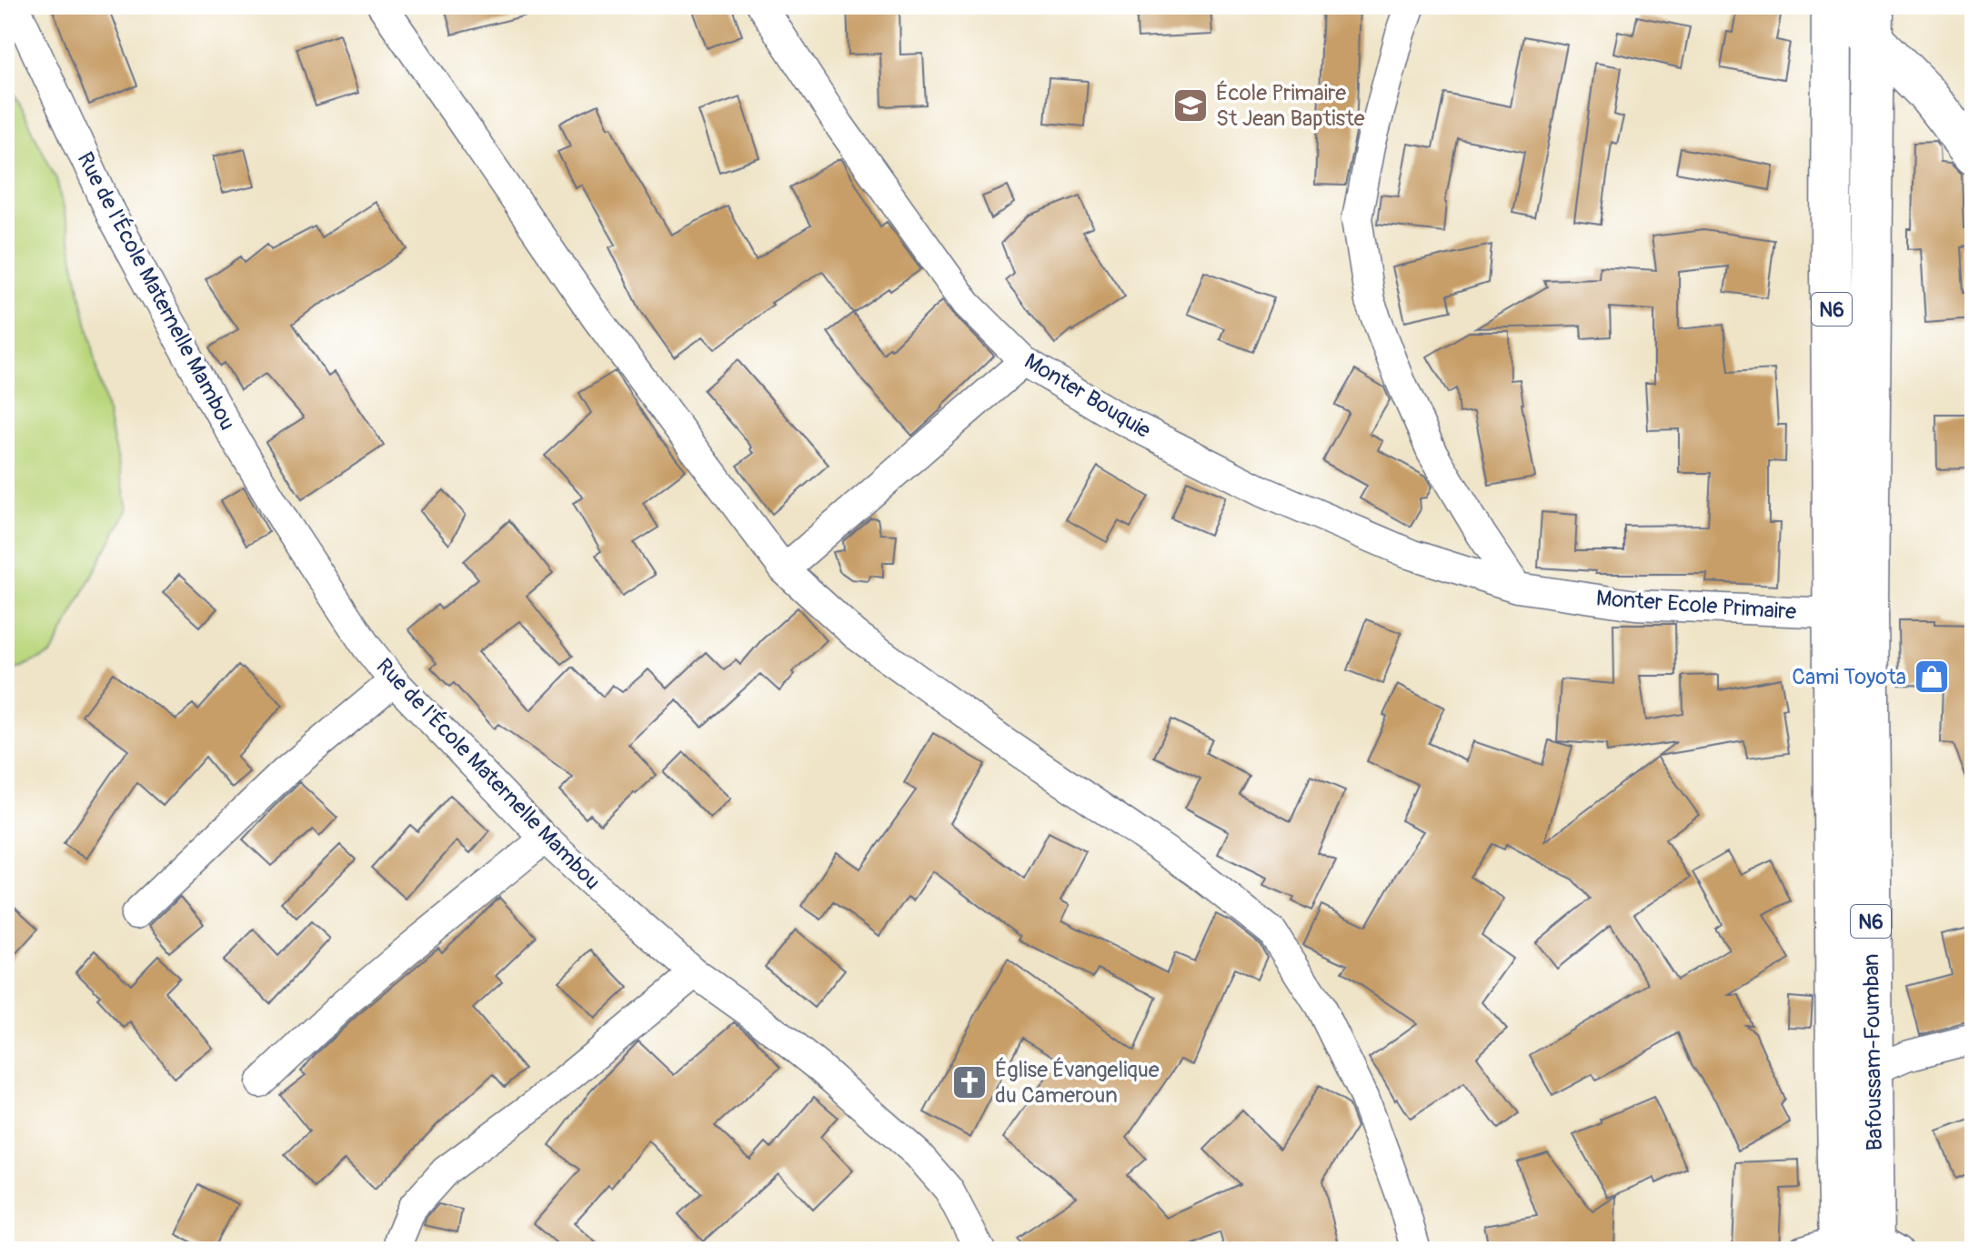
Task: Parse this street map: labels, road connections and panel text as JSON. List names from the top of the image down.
{
  "streets": {
    "main road": ["N6", "Bafoussam-Foumban"],
    "street": ["Rue de l'École Maternelle Mambou", "Monter Bouquie", "Monter Ecole Primaire"]
  },
  "crossings": [
    ["N6", "Monter Ecole Primaire"],
    ["N6", "Bafoussam-Foumban"],
    ["Monter Bouquie", "Monter Ecole Primaire"],
    ["Monter Ecole Primaire", "Bafoussam-Foumban"]
  ],
  "places": {
    "school or university": ["École Primaire St Jean Baptiste"],
    "shop": ["Cami Toyota"],
    "church": ["Église Évangelique du Cameroun"]
  }
}
